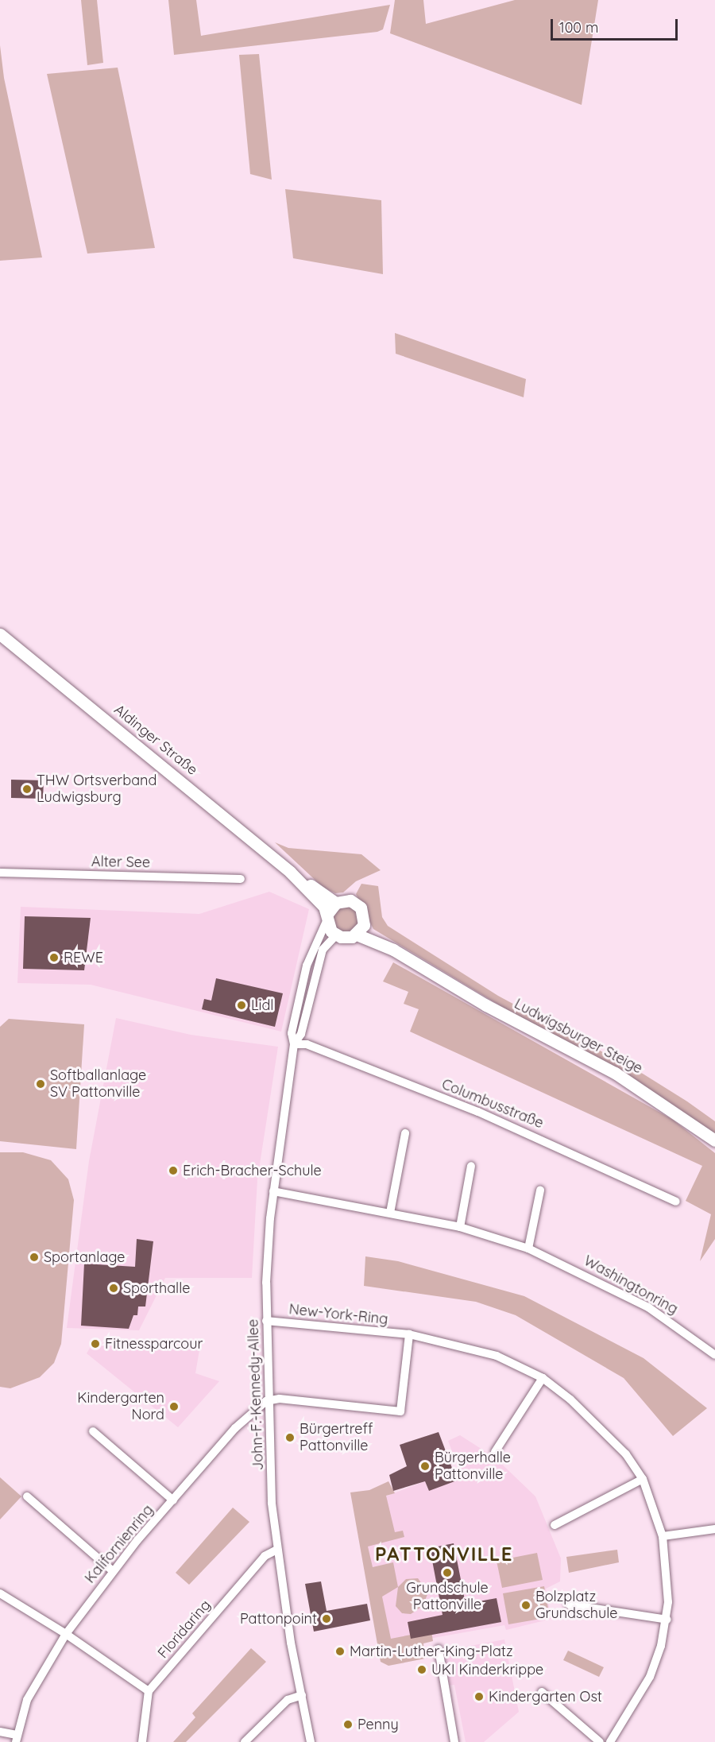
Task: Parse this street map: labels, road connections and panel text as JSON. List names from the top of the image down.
{
  "streets": {
    "main road": ["Aldinger Straße", "Ludwigsburger Steige"],
    "street": [
      "Alter See",
      "Columbusstraße",
      "Washingtonring",
      "New-York-Ring",
      "John-F.-Kennedy-Allee",
      "Kalifornienring",
      "Floridaring"
    ]
  },
  "crossings": [
    ["Columbusstraße", "John-F.-Kennedy-Allee"],
    ["Washingtonring", "John-F.-Kennedy-Allee"],
    ["New-York-Ring", "John-F.-Kennedy-Allee"],
    ["John-F.-Kennedy-Allee", "Kalifornienring"],
    ["John-F.-Kennedy-Allee", "Floridaring"]
  ],
  "districts": ["PATTONVILLE"],
  "places": [
    "THW Ortsverband Ludwigsburg",
    "REWE",
    "Lidl",
    "Softballanlage SV Pattonville",
    "Erich-Bracher-Schule",
    "Sportanlage",
    "Sporthalle",
    "Fitnessparcour",
    "Kindergarten Nord",
    "Bürgertreff Pattonville",
    "Bürgerhalle Pattonville",
    "Grundschule Pattonville",
    "Bolzplatz Grundschule",
    "Pattonpoint",
    "Martin-Luther-King-Platz",
    "UKI Kinderkrippe",
    "Kindergarten Ost",
    "Penny"
  ],
  "scale_bar": "100 m"
}
